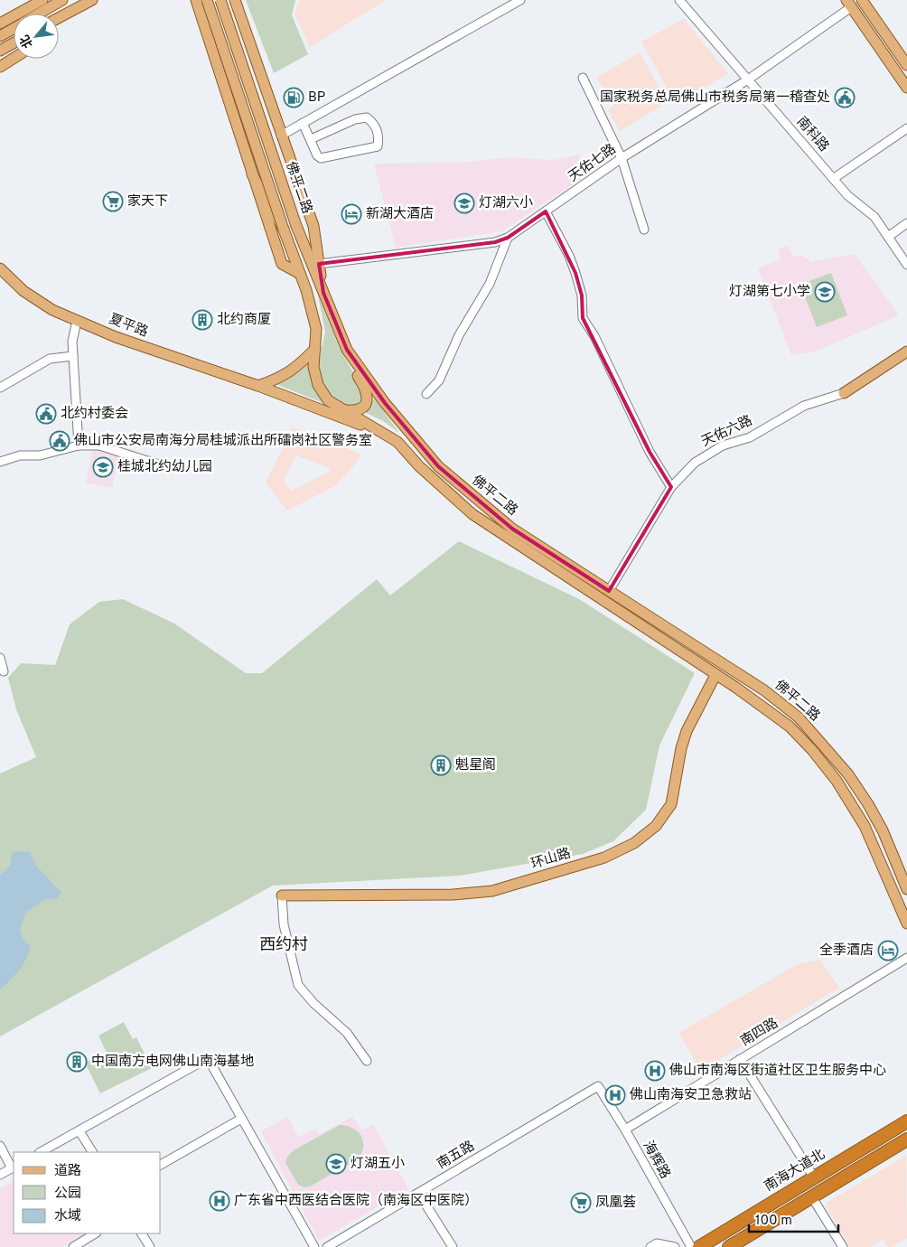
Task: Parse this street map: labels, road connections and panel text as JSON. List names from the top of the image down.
{
  "streets": {
    "highway": ["南海大道北"],
    "main road": [
      "佛平二路",
      "夏平路",
      "天佑六路",
      "环山路"
    ],
    "street": [
      "南科路",
      "天佑七路",
      "南四路",
      "南五路",
      "海辉路"
    ]
  },
  "crossings": [
    ["南科路", "天佑七路"],
    ["佛平二路", "夏平路"],
    ["佛平二路", "天佑六路"],
    ["佛平二路", "环山路"],
    ["南四路", "海辉路"],
    ["南五路", "海辉路"]
  ],
  "districts": ["西约村"],
  "places": {
    "fuel station": ["BP"],
    "public building": ["国家税务总局佛山市税务局第一稽查处", "北约村委会", "佛山市公安局南海分局桂城派出所礌岗社区警务室"],
    "supermarket": ["家天下", "凤凰荟"],
    "school or university": [
      "灯湖六小",
      "灯湖第七小学",
      "桂城北约幼儿园",
      "灯湖五小"
    ],
    "hotel": ["新湖大酒店", "全季酒店"],
    "building": ["北约商厦", "魁星阁", "中国南方电网佛山南海基地"],
    "hospital": ["佛山市南海区街道社区卫生服务中心", "佛山南海安卫急救站", "广东省中西医结合医院（南海区中医院）"]
  },
  "legend": ["道路", "公园", "水域"],
  "scale_bar": "100 m",
  "north": "bottom left"
}
